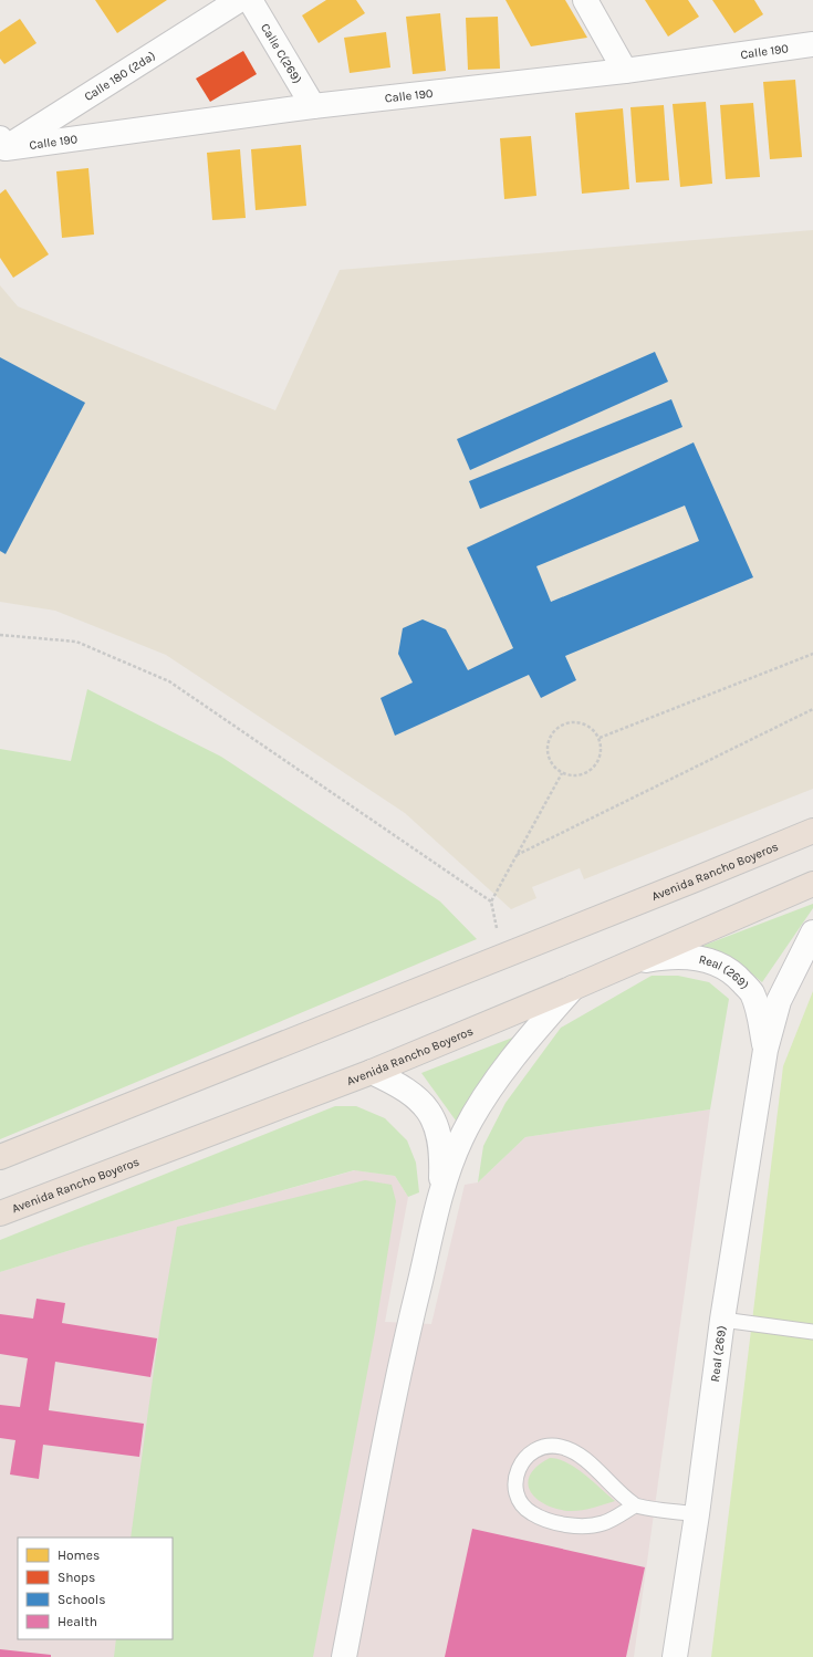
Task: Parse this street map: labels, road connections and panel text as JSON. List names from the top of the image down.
{
  "streets": {
    "highway": ["Avenida Rancho Boyeros"],
    "street": [
      "Calle 190",
      "Calle C(269)",
      "Calle 180 (2da)",
      "Real (269)"
    ]
  },
  "crossings": [
    ["Calle 190", "Calle C(269)"],
    ["Calle 190", "Calle 180 (2da)"],
    ["Avenida Rancho Boyeros", "Real (269)"]
  ],
  "legend": [
    "Homes",
    "Shops",
    "Schools",
    "Health"
  ]
}
